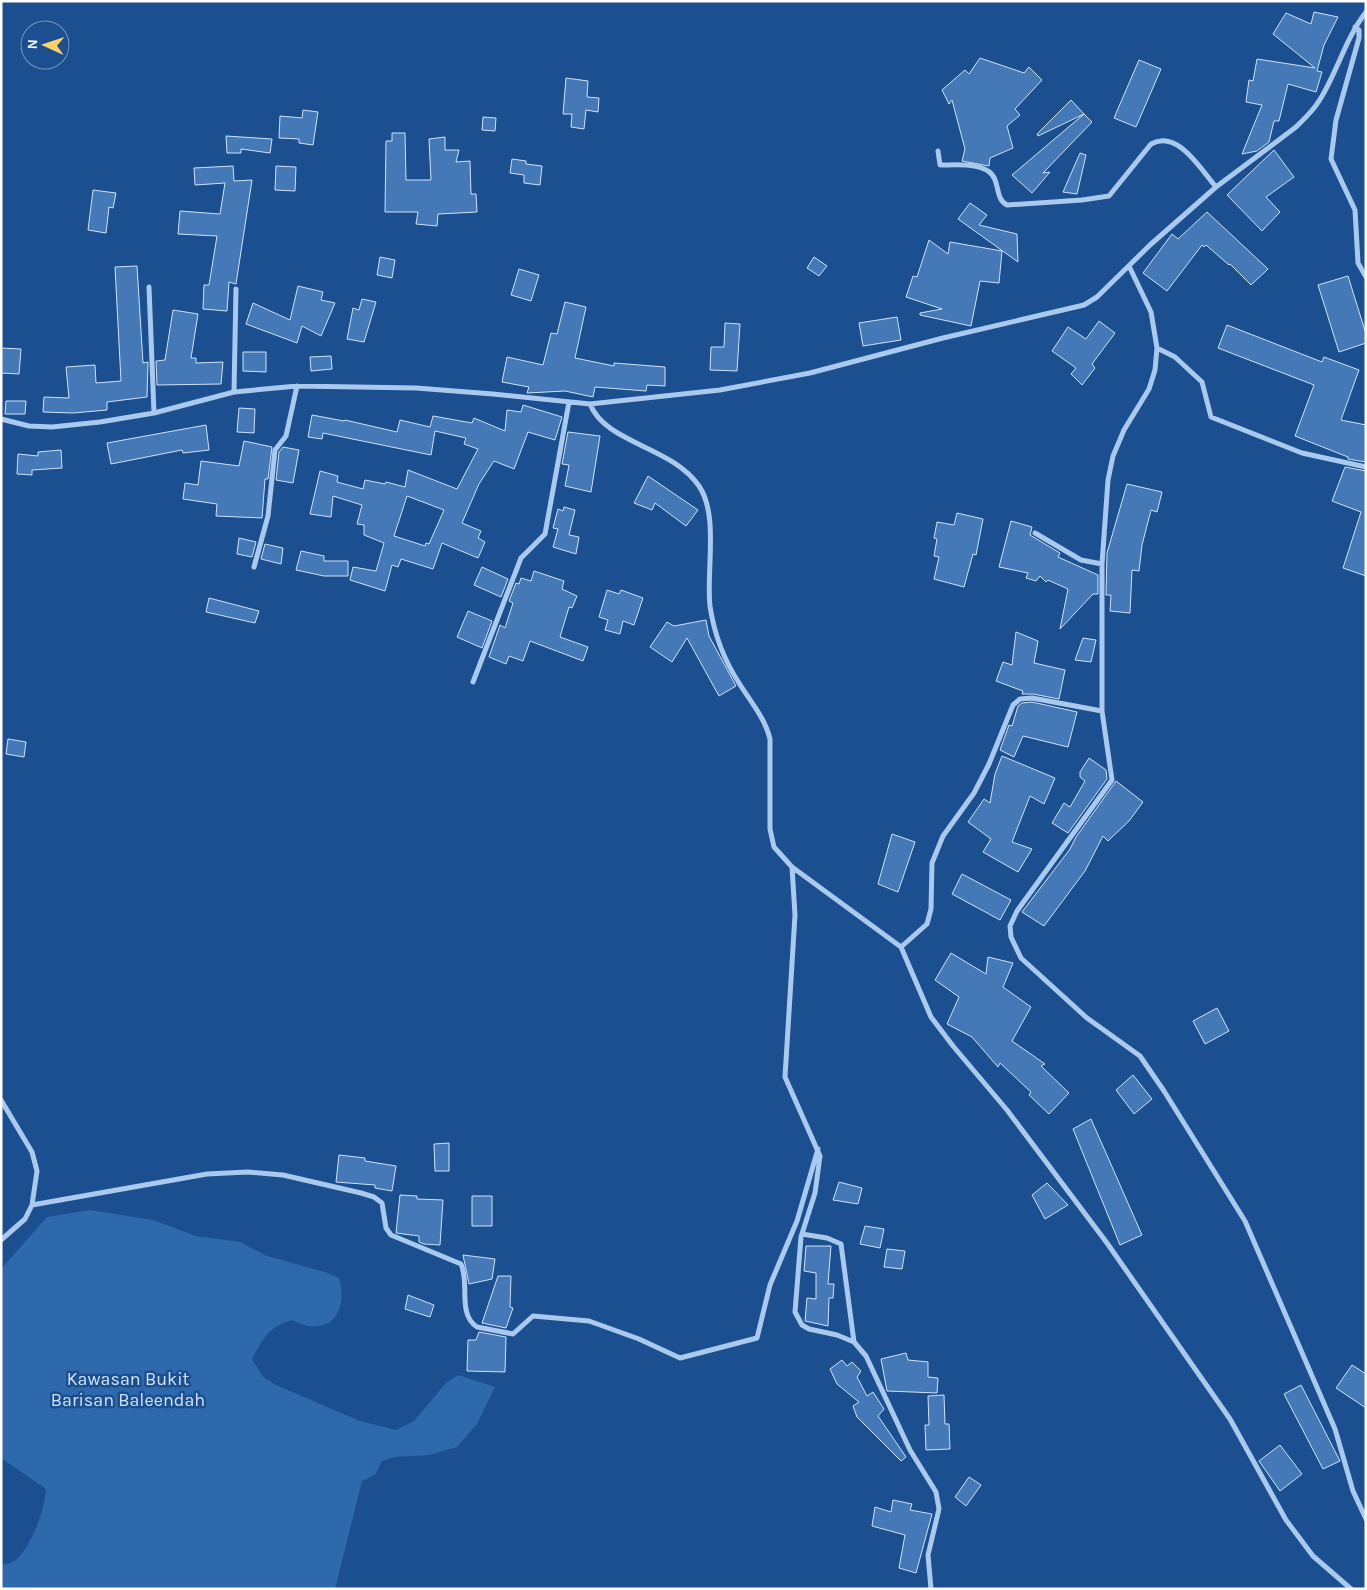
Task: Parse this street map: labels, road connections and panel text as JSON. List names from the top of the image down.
{
  "parks": ["Kawasan Bukit Barisan Baleendah"],
  "north": "left"
}
